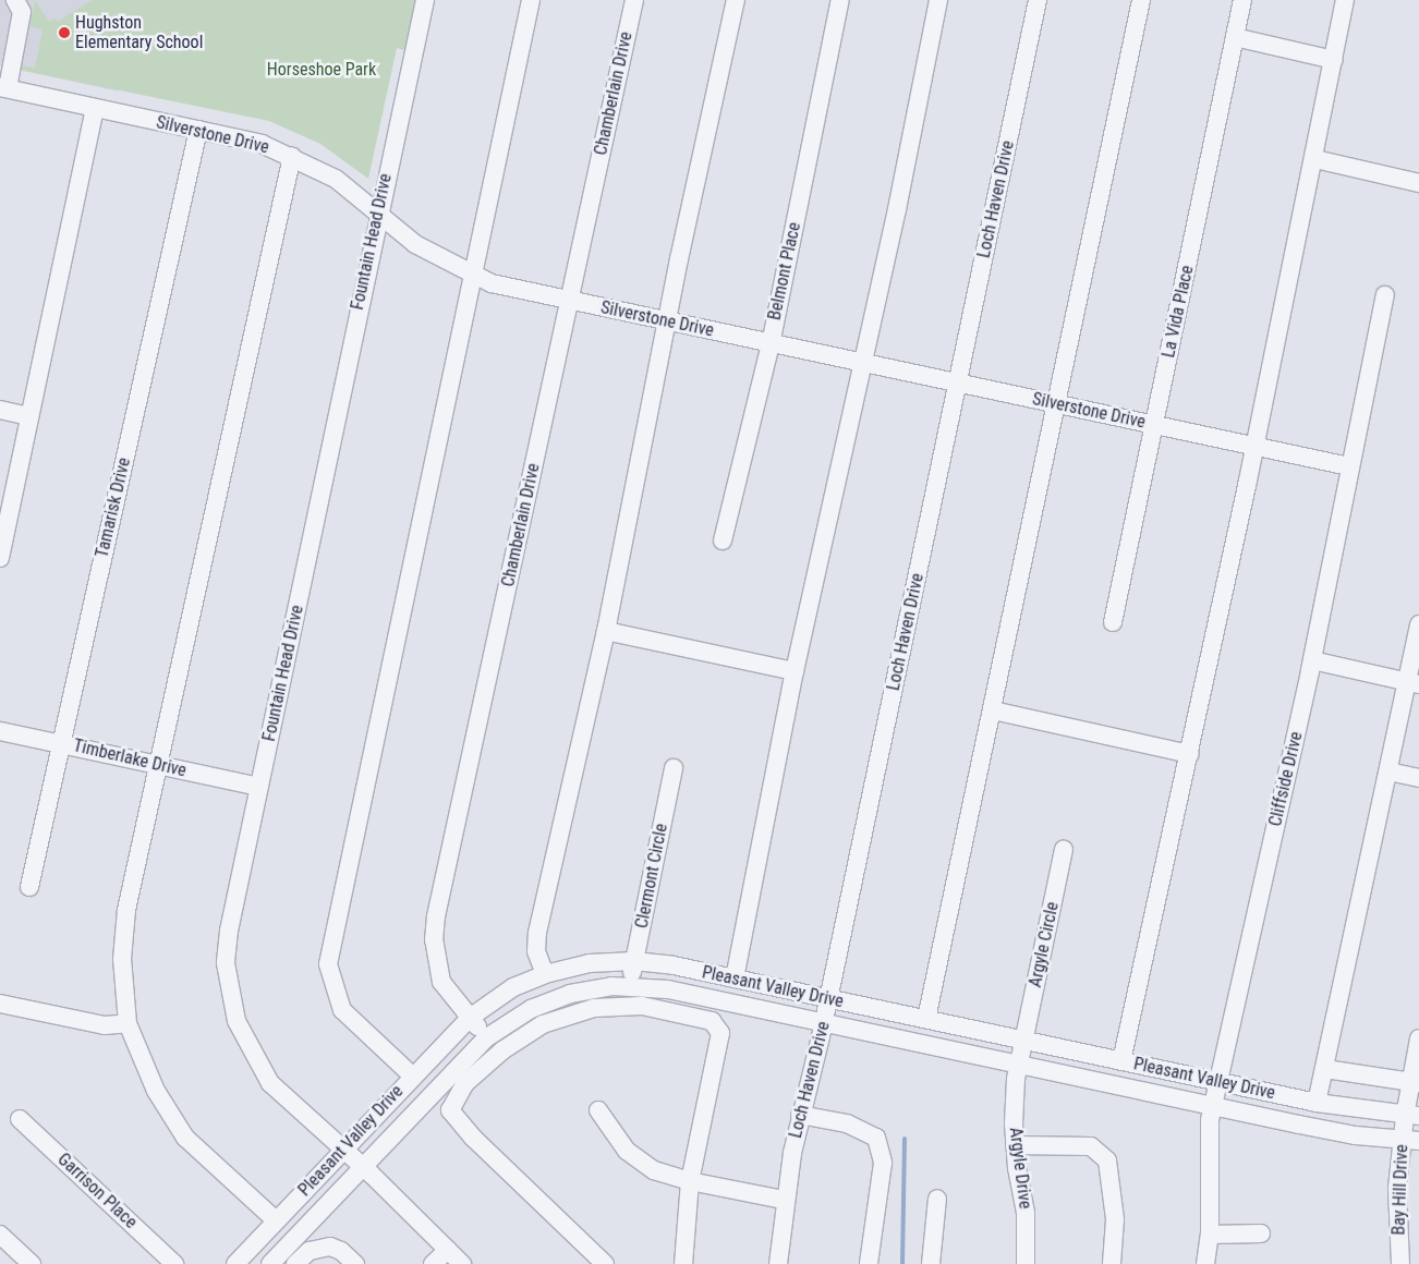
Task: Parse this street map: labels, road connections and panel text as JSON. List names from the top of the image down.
{
  "streets": {
    "street": [
      "Chamberlain Drive",
      "Silverstone Drive",
      "Loch Haven Drive",
      "Fountain Head Drive",
      "Belmont Place",
      "La Vida Place",
      "Tamarisk Drive",
      "Timberlake Drive",
      "Cliffside Drive",
      "Clermont Circle",
      "Argyle Circle",
      "Pleasant Valley Drive",
      "Argyle Drive",
      "Bay Hill Drive",
      "Garrison Place"
    ]
  },
  "crossings": [
    ["Chamberlain Drive", "Silverstone Drive"],
    ["Chamberlain Drive", "Pleasant Valley Drive"],
    ["Silverstone Drive", "Loch Haven Drive"],
    ["Silverstone Drive", "Fountain Head Drive"],
    ["Silverstone Drive", "Belmont Place"],
    ["Silverstone Drive", "La Vida Place"],
    ["Silverstone Drive", "Tamarisk Drive"],
    ["Silverstone Drive", "Cliffside Drive"],
    ["Loch Haven Drive", "Pleasant Valley Drive"],
    ["Fountain Head Drive", "Timberlake Drive"],
    ["Fountain Head Drive", "Pleasant Valley Drive"],
    ["Tamarisk Drive", "Timberlake Drive"],
    ["Cliffside Drive", "Pleasant Valley Drive"],
    ["Clermont Circle", "Pleasant Valley Drive"],
    ["Argyle Circle", "Pleasant Valley Drive"],
    ["Argyle Circle", "Argyle Drive"],
    ["Pleasant Valley Drive", "Argyle Drive"],
    ["Pleasant Valley Drive", "Bay Hill Drive"]
  ],
  "parks": ["Horseshoe Park"],
  "places": ["Hughston Elementary School"]
}
